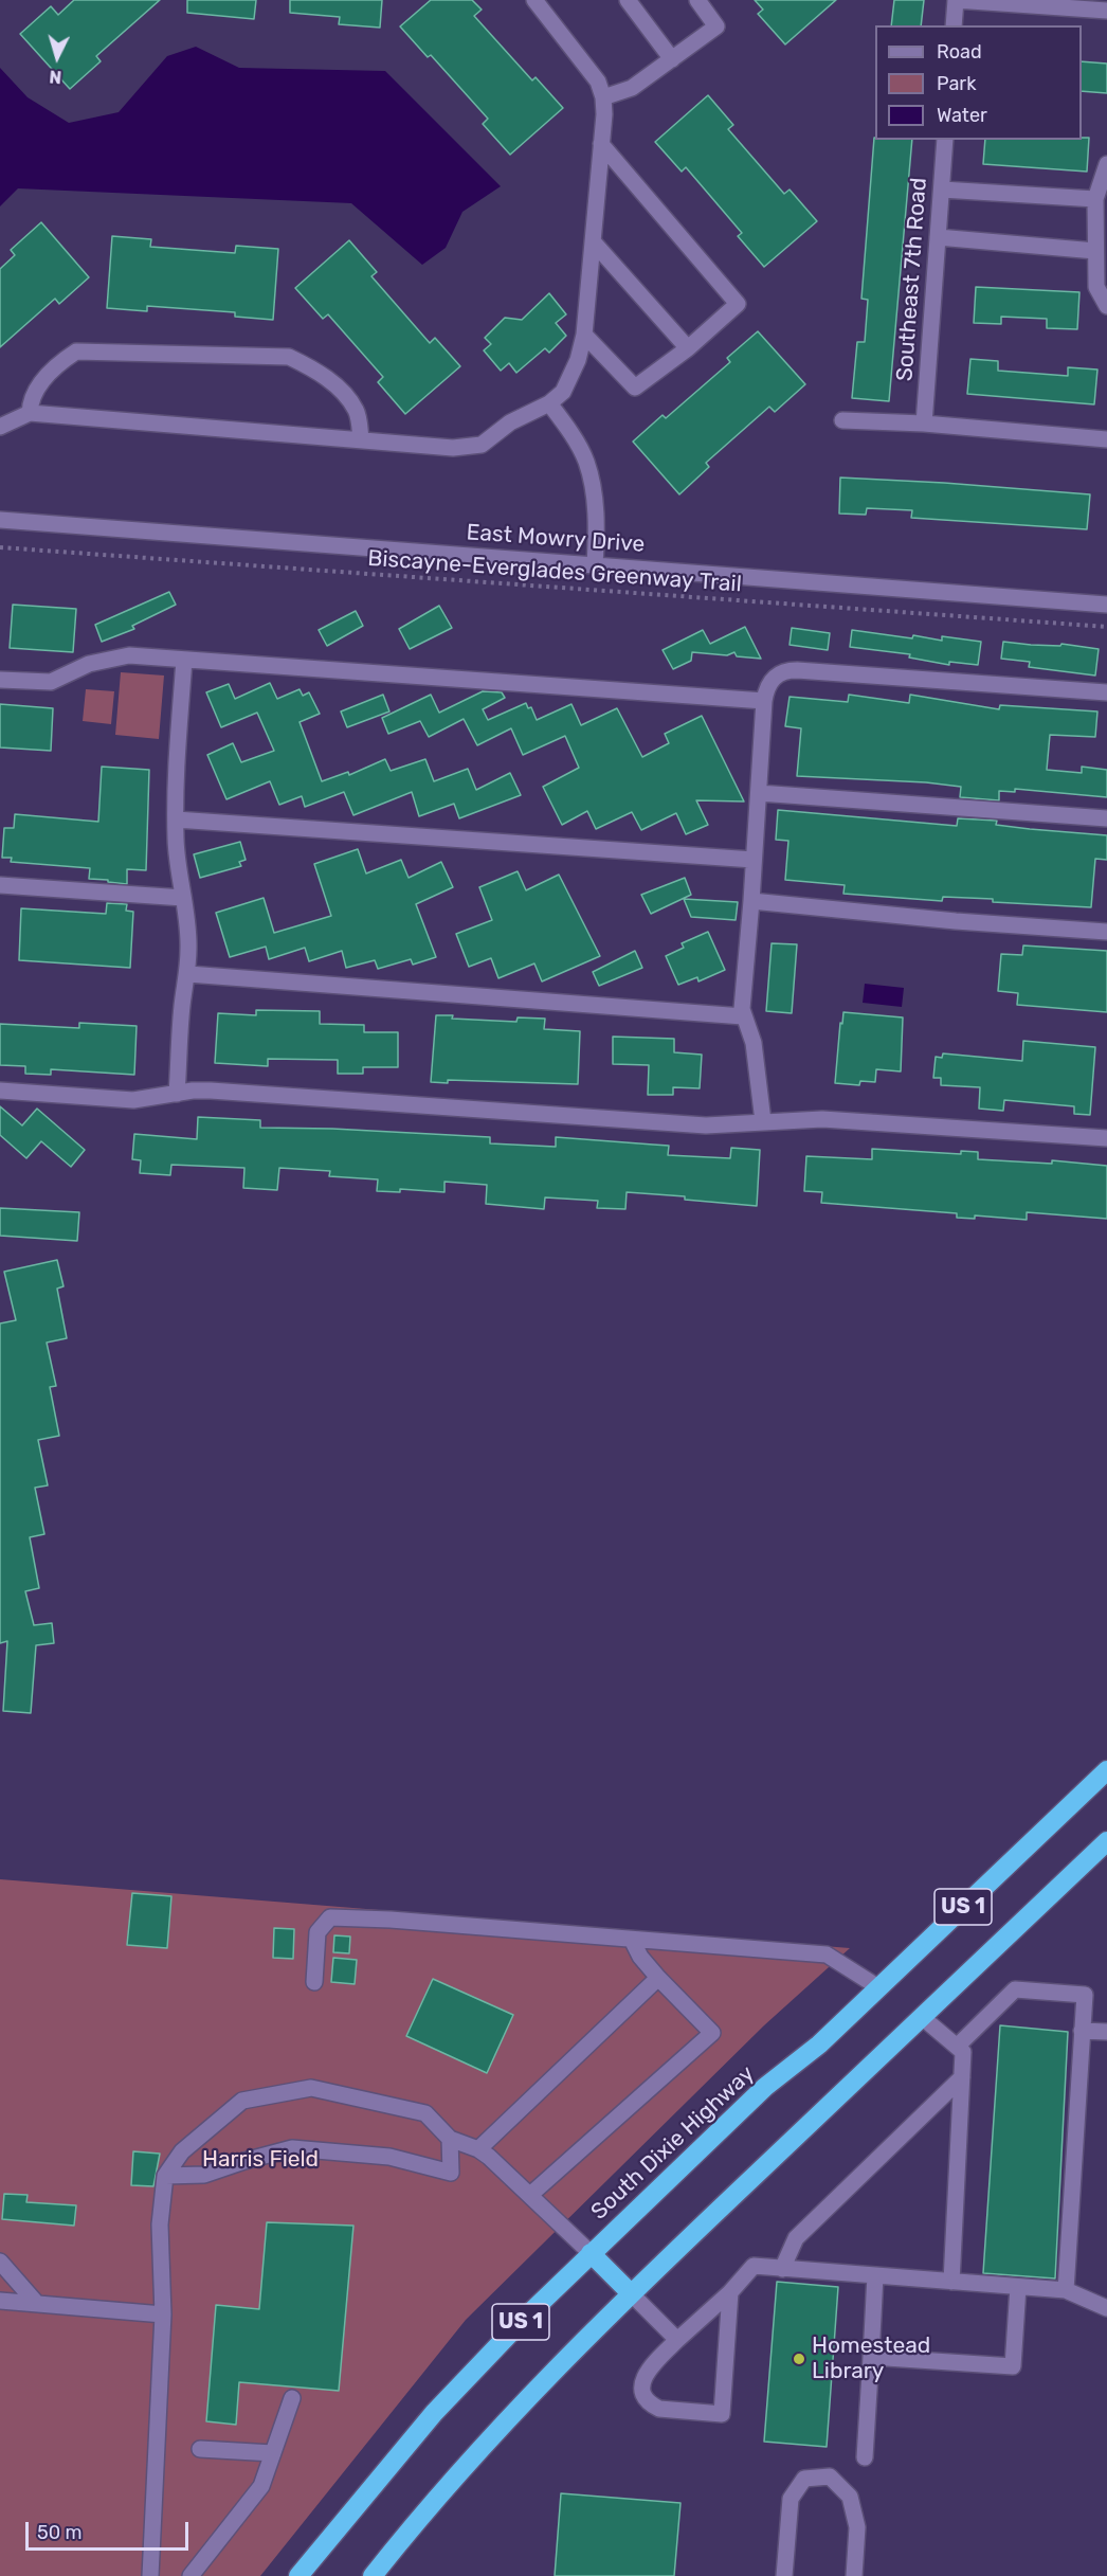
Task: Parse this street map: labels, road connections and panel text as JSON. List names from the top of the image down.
{
  "streets": {
    "highway": ["US 1", "South Dixie Highway"],
    "street": ["Southeast 7th Road", "East Mowry Drive"],
    "path": ["Biscayne-Everglades Greenway Trail"]
  },
  "parks": ["Harris Field"],
  "places": ["Homestead Library"],
  "legend": ["Road", "Park", "Water"],
  "scale_bar": "50 m",
  "north": "bottom"
}
